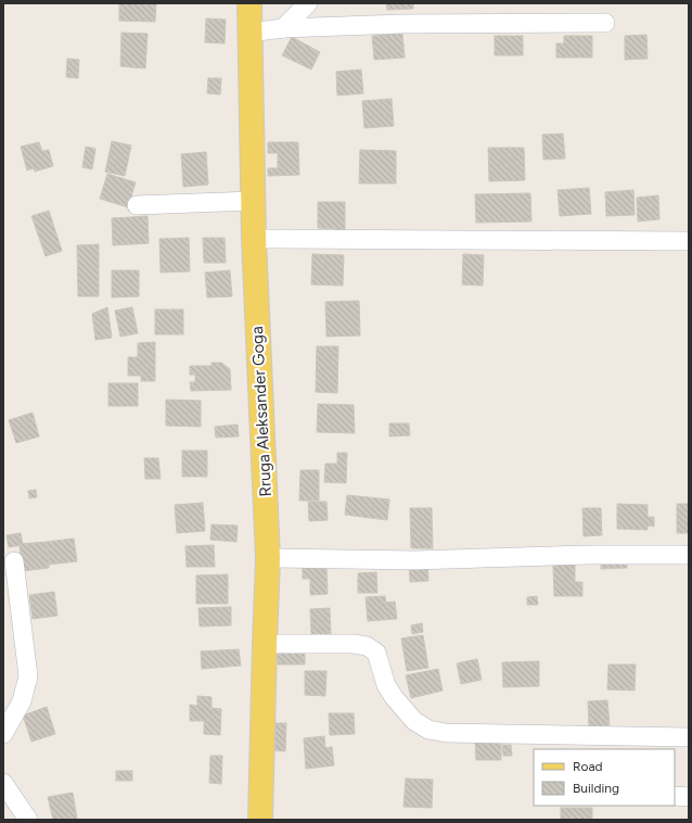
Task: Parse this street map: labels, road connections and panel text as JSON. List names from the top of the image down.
{
  "streets": {
    "main road": ["Rruga Aleksander Goga"]
  },
  "legend": ["Road", "Building"]
}
